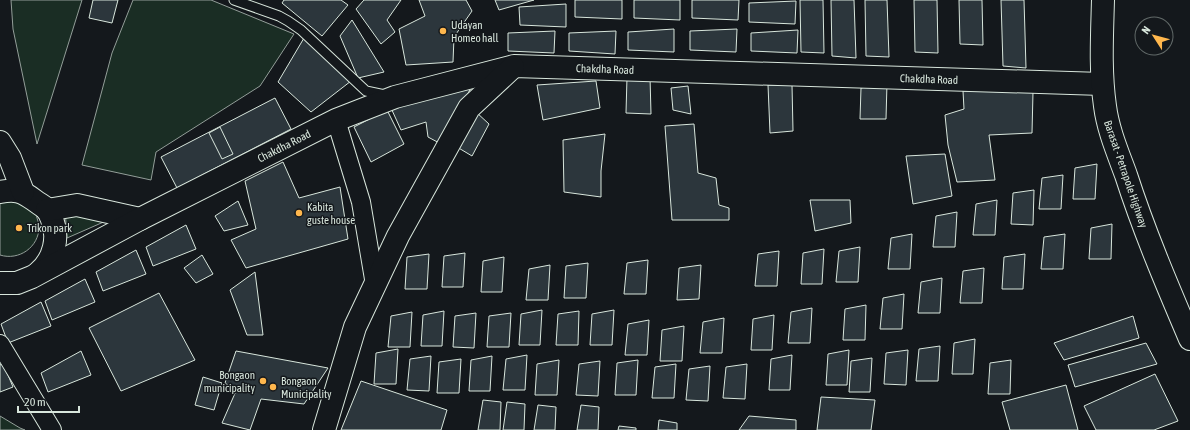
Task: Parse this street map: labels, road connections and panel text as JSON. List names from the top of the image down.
{
  "streets": {
    "main road": ["Chakdha Road", "Barasat - Petrapole Highway"]
  },
  "crossings": [
    ["Chakdha Road", "Barasat - Petrapole Highway"]
  ],
  "places": [
    "Udayan Homeo hall",
    "Kabita guste house",
    "Trikon park",
    "Bongaon municipality",
    "Bongaon Municipality"
  ],
  "scale_bar": "20 m",
  "north": "top left"
}
